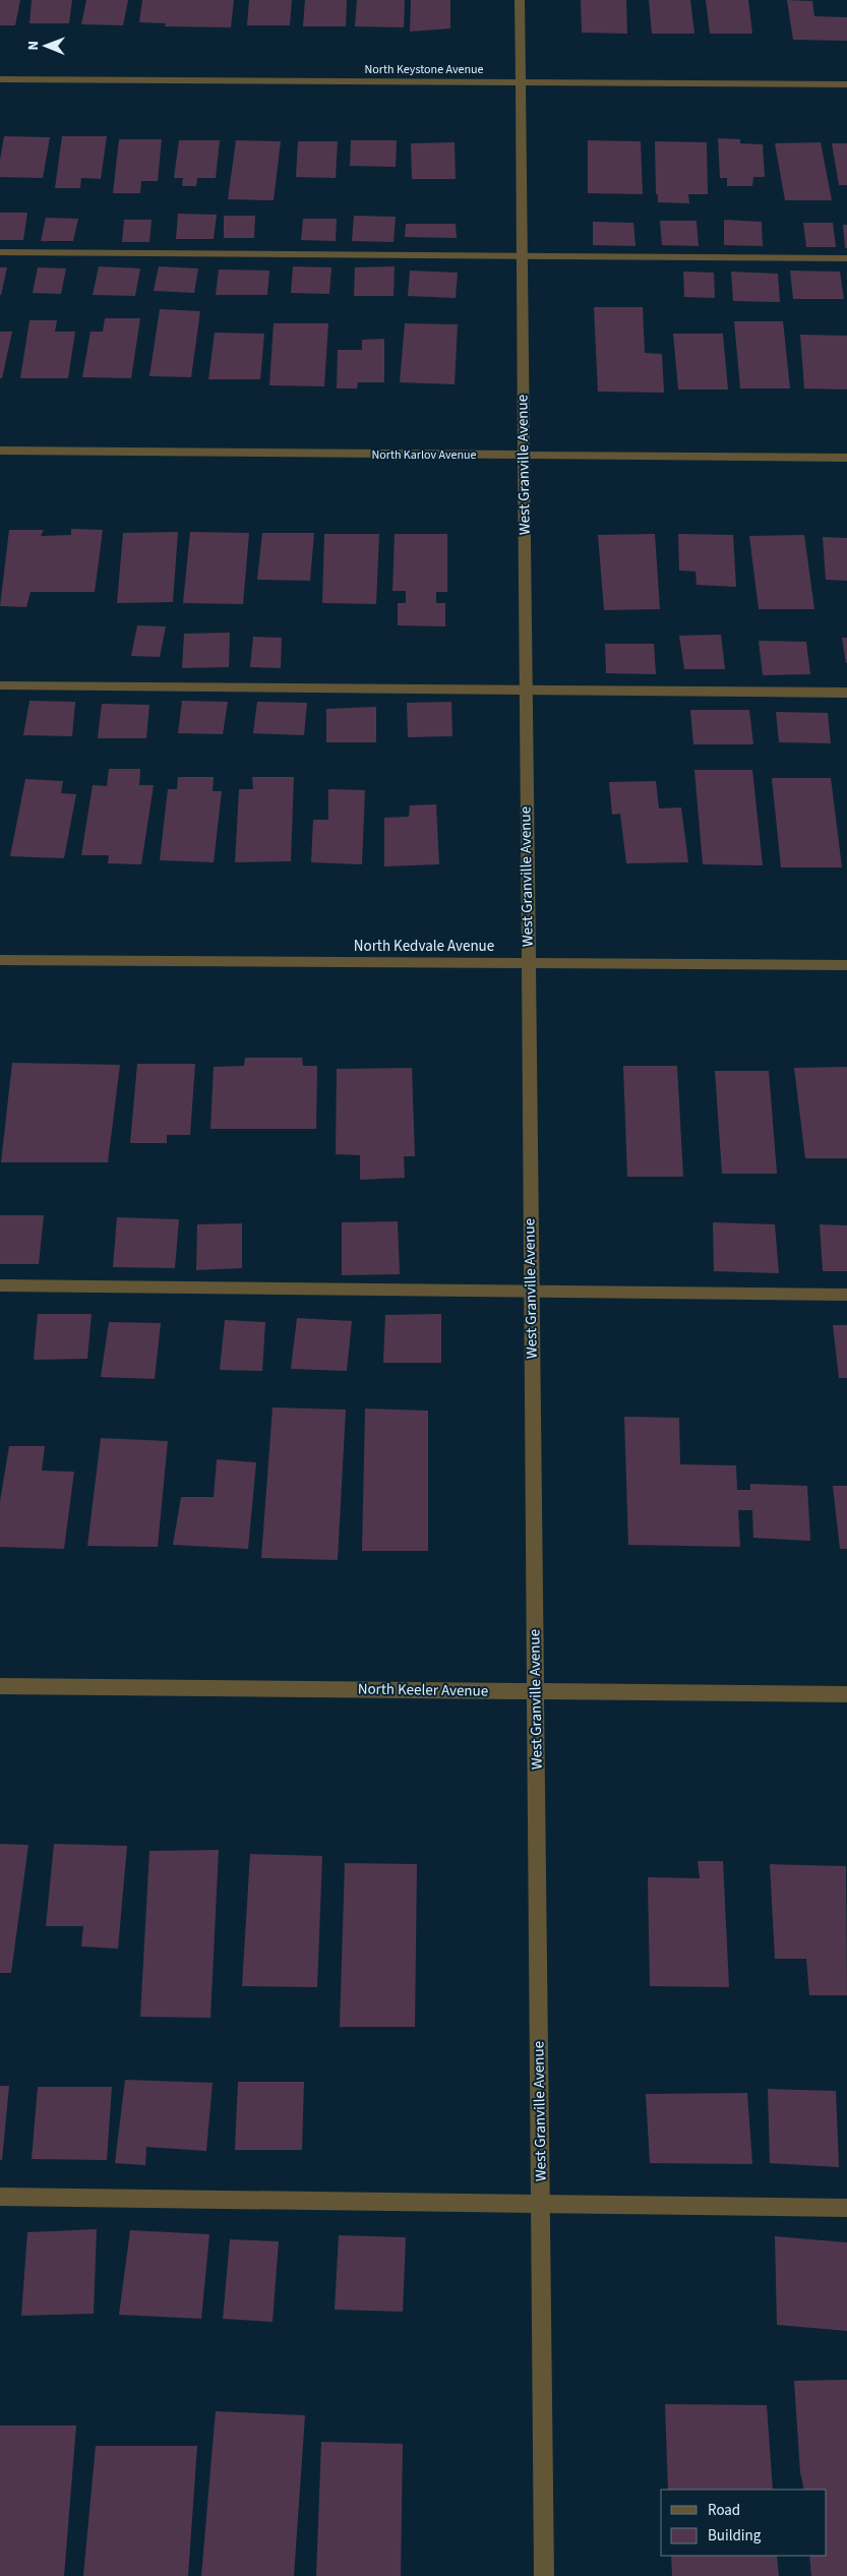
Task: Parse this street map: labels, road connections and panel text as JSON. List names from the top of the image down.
{
  "streets": {
    "street": [
      "North Keystone Avenue",
      "North Karlov Avenue",
      "West Granville Avenue",
      "North Kedvale Avenue",
      "North Keeler Avenue"
    ]
  },
  "crossings": [
    ["North Keystone Avenue", "West Granville Avenue"],
    ["North Karlov Avenue", "West Granville Avenue"],
    ["West Granville Avenue", "North Kedvale Avenue"],
    ["West Granville Avenue", "North Keeler Avenue"]
  ],
  "legend": ["Road", "Building"],
  "north": "left"
}
